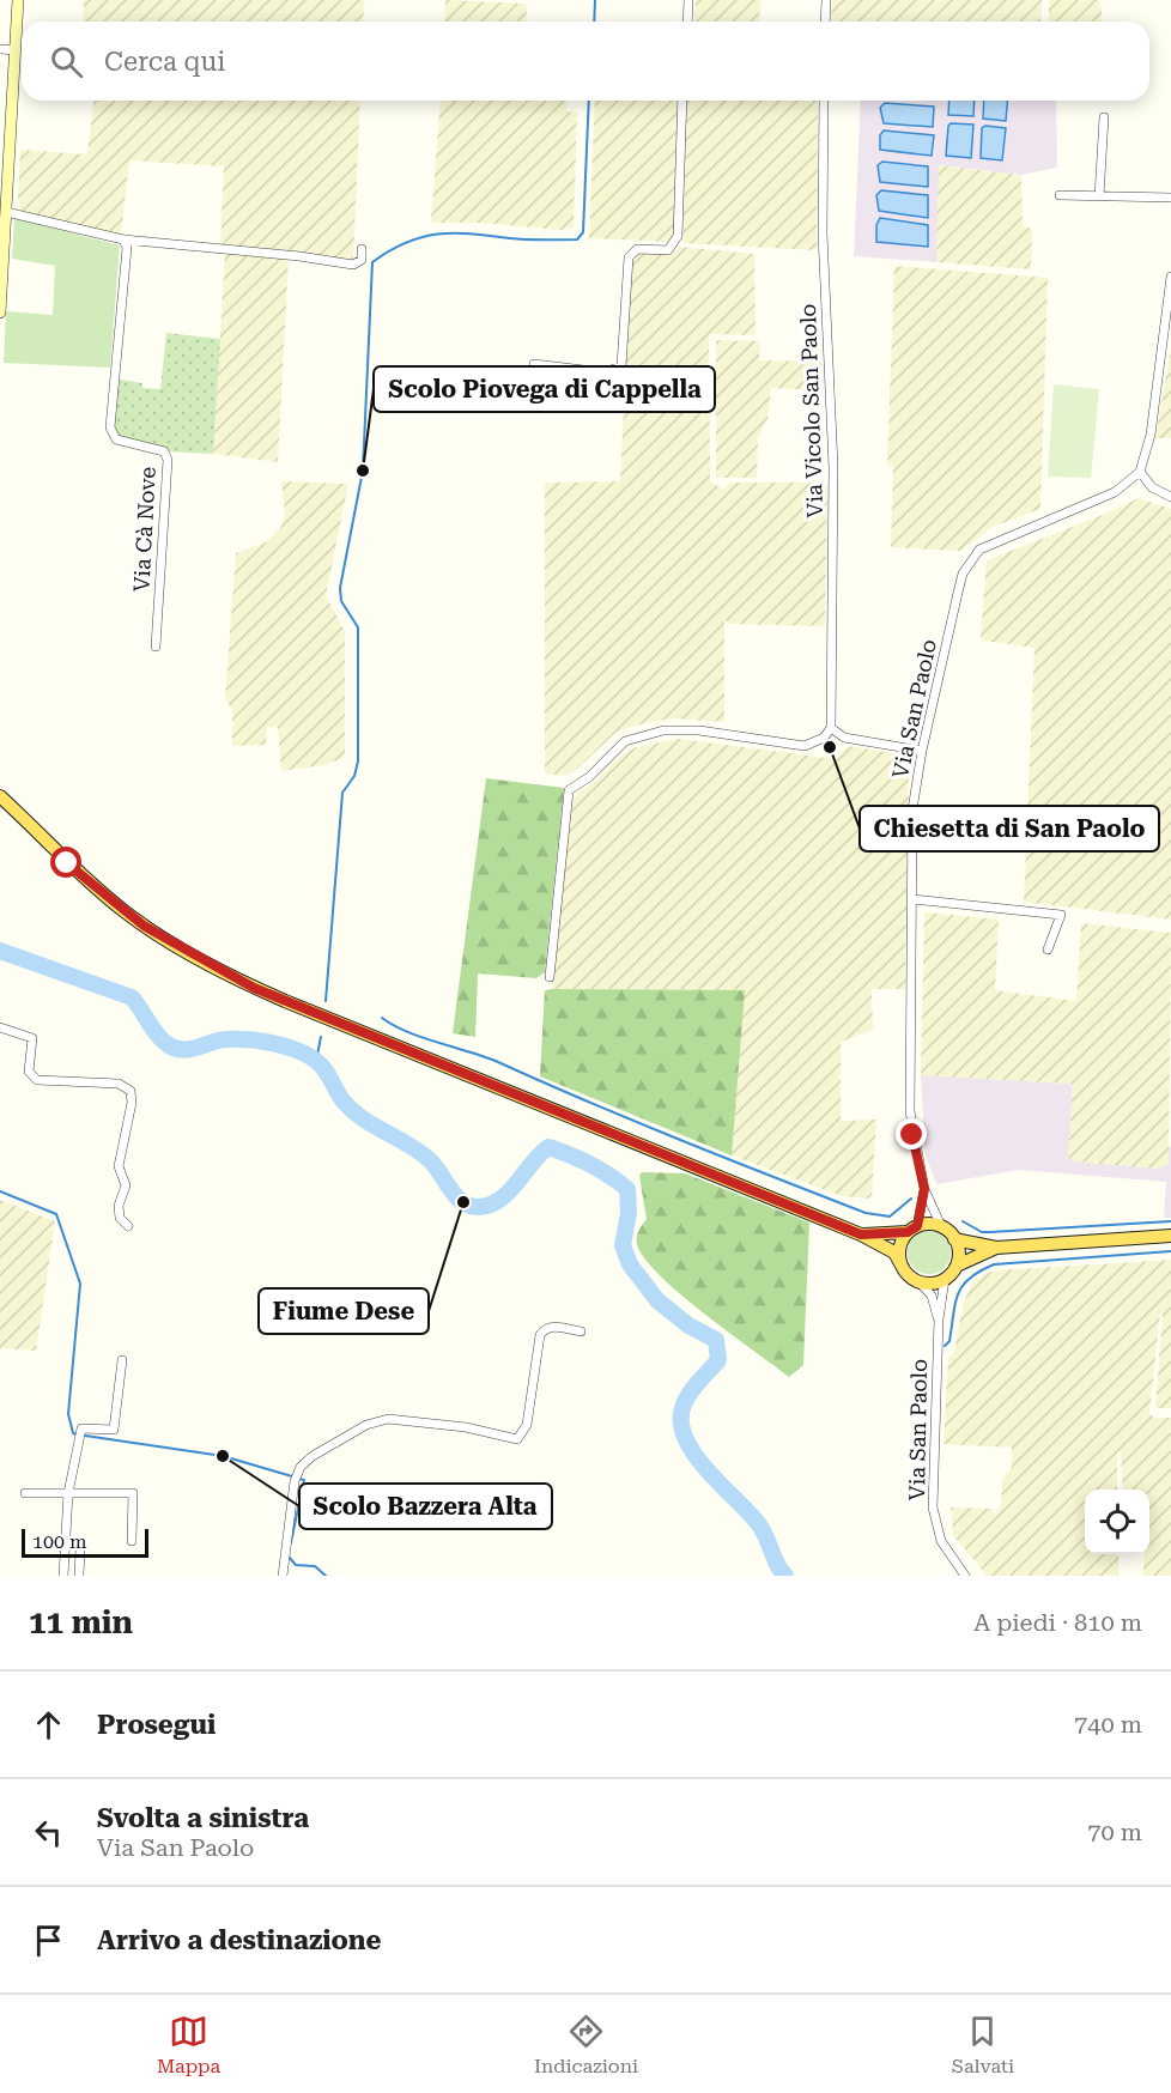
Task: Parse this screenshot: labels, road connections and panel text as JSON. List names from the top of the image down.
{
  "streets": {
    "street": ["Via Vicolo San Paolo", "Via Cà Nove", "Via San Paolo"]
  },
  "places": [
    "Scolo Piovega di Cappella",
    "Chiesetta di San Paolo",
    "Fiume Dese",
    "Scolo Bazzera Alta"
  ],
  "scale_bar": "100 m",
  "page": {
    "search": "Cerca qui",
    "scale": "100 m",
    "heading": ["11 min", "A piedi · 810 m"],
    "list": [
      ["Prosegui", "740 m"],
      ["Svolta a sinistra", "Via San Paolo", "70 m"],
      "Arrivo a destinazione"
    ],
    "nav": ["Mappa", "Indicazioni", "Salvati"]
  }
}
